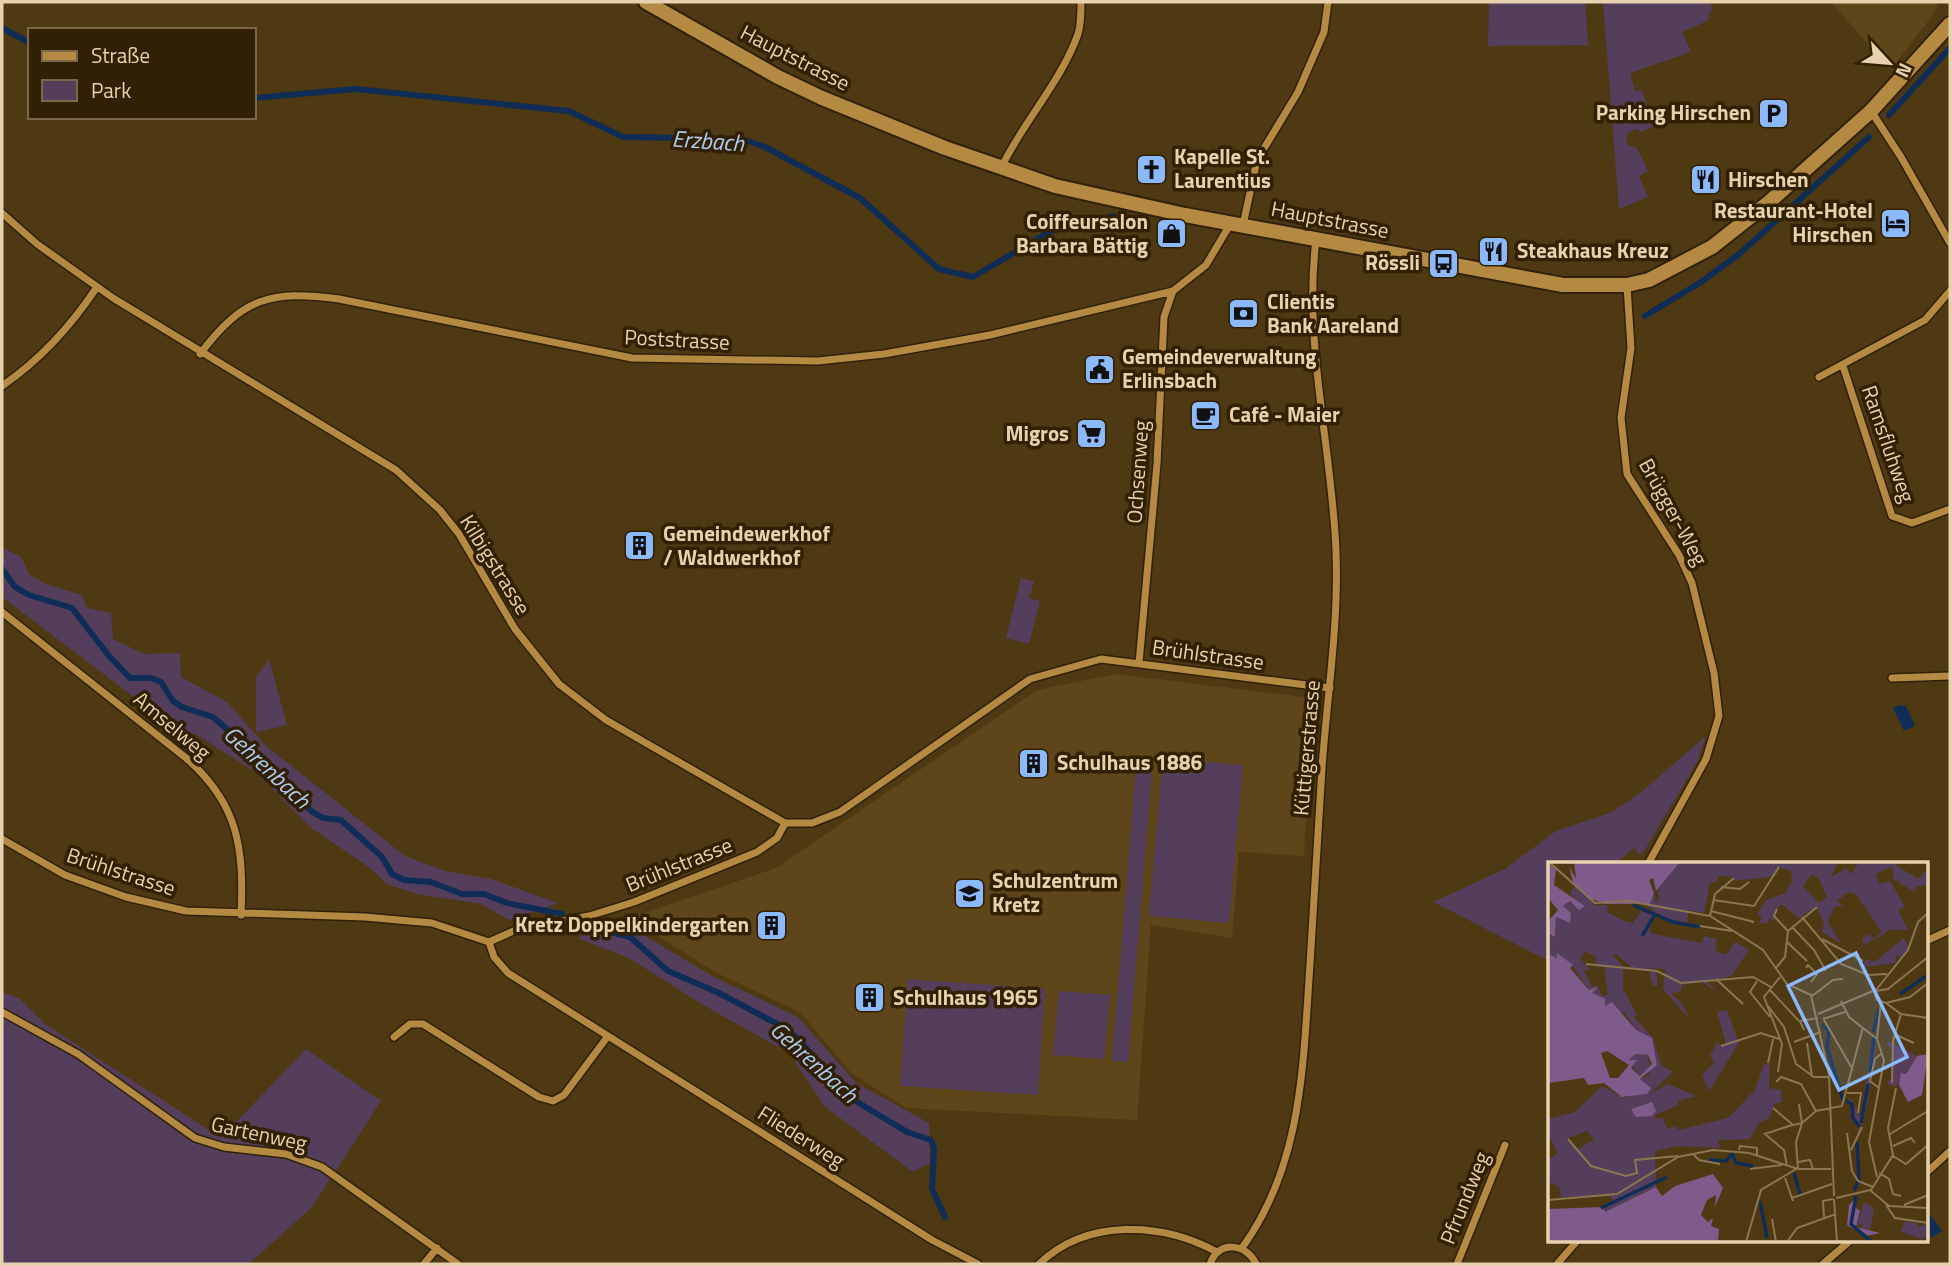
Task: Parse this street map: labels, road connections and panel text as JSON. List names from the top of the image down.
{
  "streets": {
    "main road": ["Hauptstrasse"],
    "street": [
      "Poststrasse",
      "Ramsfluhweg",
      "Ochsenweg",
      "Brügger-Weg",
      "Kilbigstrasse",
      "Brühlstrasse",
      "Amselweg",
      "Küttigerstrasse",
      "Gartenweg",
      "Fliederweg",
      "Pfrundweg"
    ]
  },
  "crossings": [
    ["Hauptstrasse", "Brügger-Weg"],
    ["Hauptstrasse", "Küttigerstrasse"],
    ["Poststrasse", "Ochsenweg"],
    ["Poststrasse", "Kilbigstrasse"],
    ["Ochsenweg", "Brühlstrasse"],
    ["Kilbigstrasse", "Brühlstrasse"],
    ["Brühlstrasse", "Amselweg"],
    ["Brühlstrasse", "Küttigerstrasse"],
    ["Brühlstrasse", "Fliederweg"]
  ],
  "water": ["Erzbach", "Gehrenbach"],
  "places": {
    "parking": ["Parking Hirschen"],
    "church": ["Kapelle St. Laurentius"],
    "restaurant": ["Hirschen", "Steakhaus Kreuz"],
    "hotel": ["Restaurant-Hotel Hirschen"],
    "shop": ["Coiffeursalon Barbara Bättig"],
    "bus stop": ["Rössli"],
    "bank": ["Clientis Bank Aareland"],
    "public building": ["Gemeindeverwaltung Erlinsbach"],
    "cafe": ["Café - Maier"],
    "supermarket": ["Migros"],
    "building": [
      "Gemeindewerkhof / Waldwerkhof",
      "Schulhaus 1886",
      "Kretz Doppelkindergarten",
      "Schulhaus 1965"
    ],
    "school or university": ["Schulzentrum Kretz"]
  },
  "legend": ["Straße", "Park"],
  "north": "bottom right"
}
